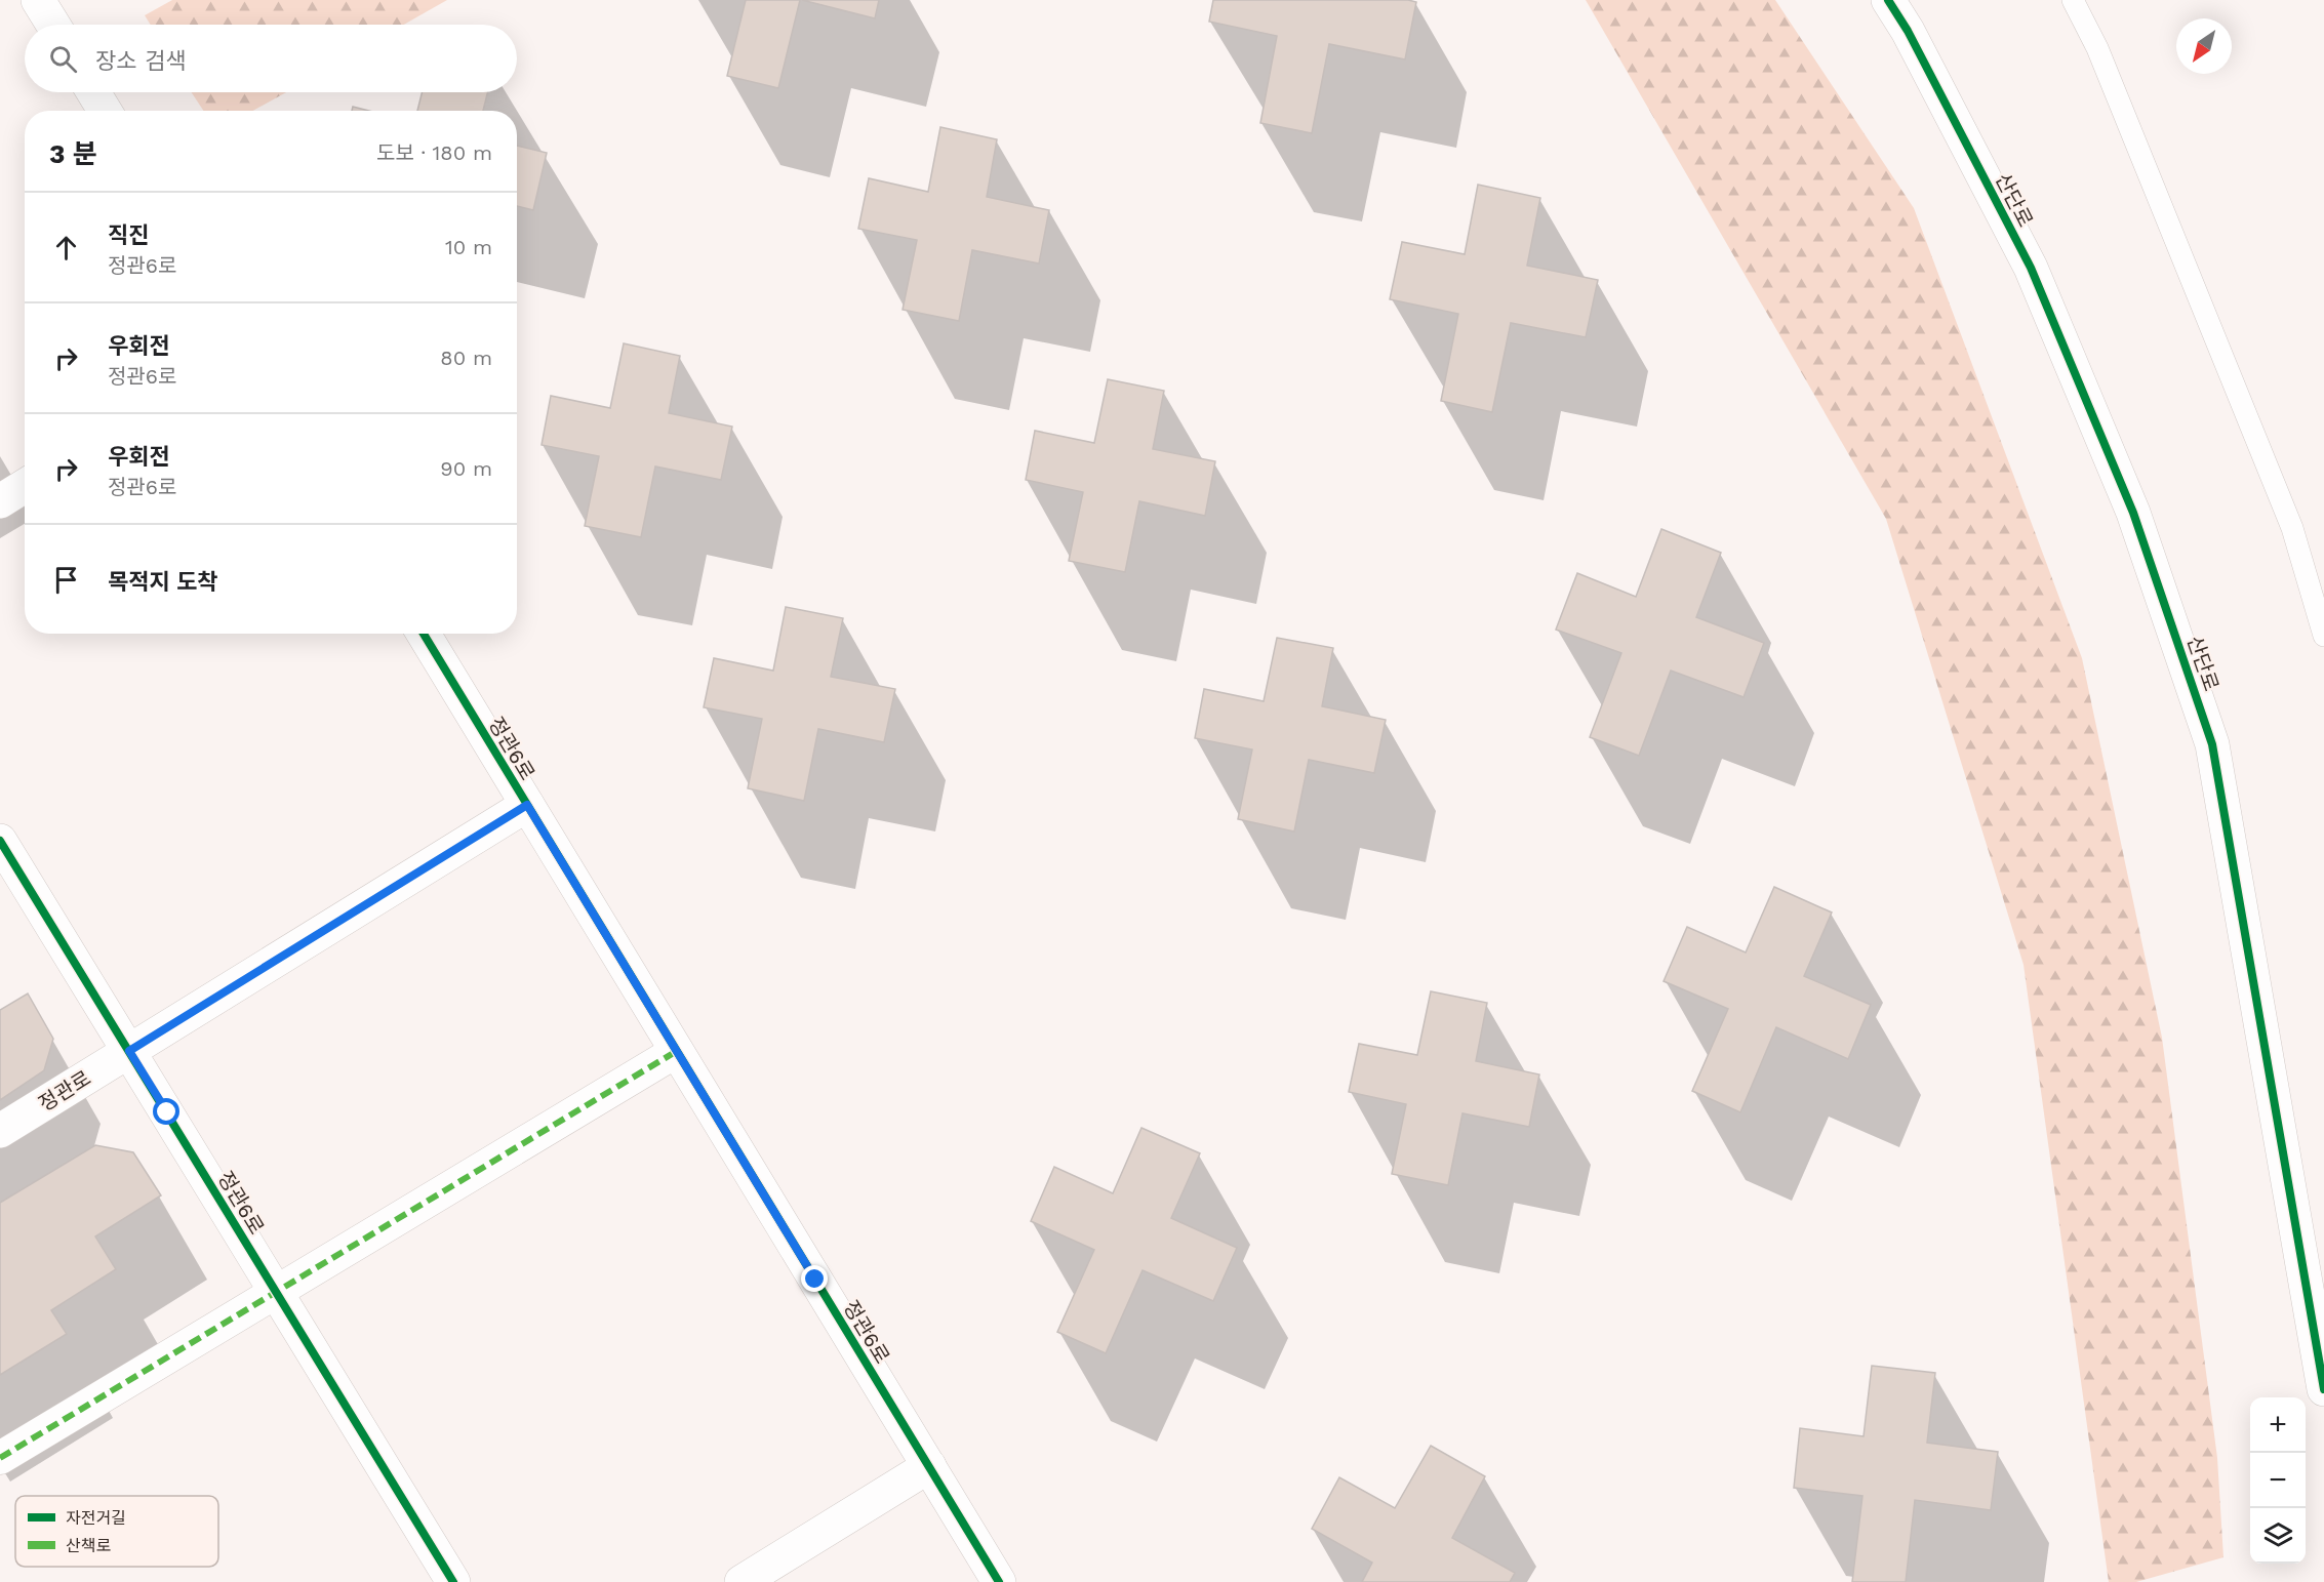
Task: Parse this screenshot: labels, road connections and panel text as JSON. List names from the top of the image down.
{
  "streets": {
    "street": ["산단로", "정관6로", "정관로"]
  },
  "crossings": [
    ["정관6로", "정관로"]
  ],
  "legend": ["자전거길", "산책로"],
  "north": "bottom left",
  "page": {
    "search": "장소 검색",
    "heading": ["3 분", "도보 · 180 m"],
    "list": [
      ["직진", "정관6로", "10 m"],
      ["우회전", "정관6로", "80 m"],
      ["우회전", "정관6로", "90 m"],
      "목적지 도착"
    ],
    "map_buttons": ["+", "−"]
  }
}
